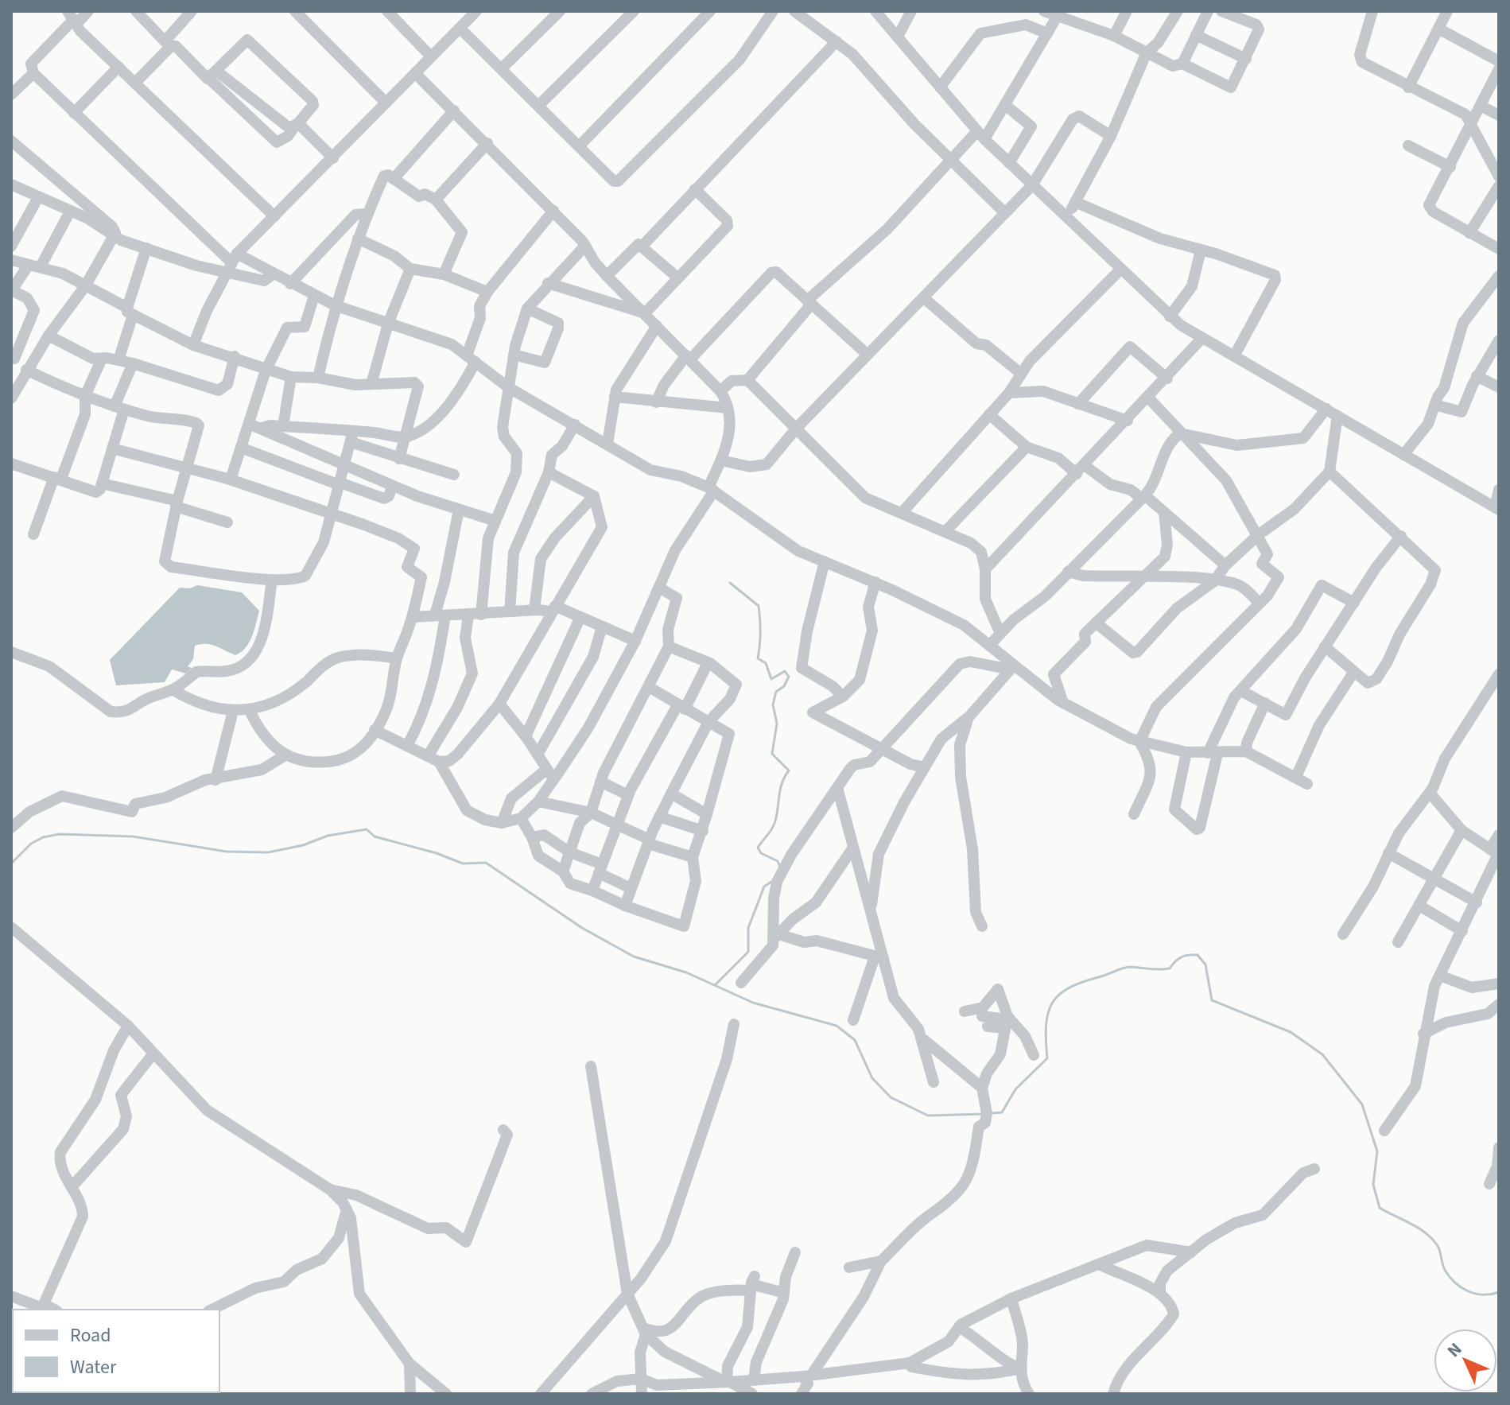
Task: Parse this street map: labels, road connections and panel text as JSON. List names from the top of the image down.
{
  "legend": ["Road", "Water"],
  "north": "top left"
}
